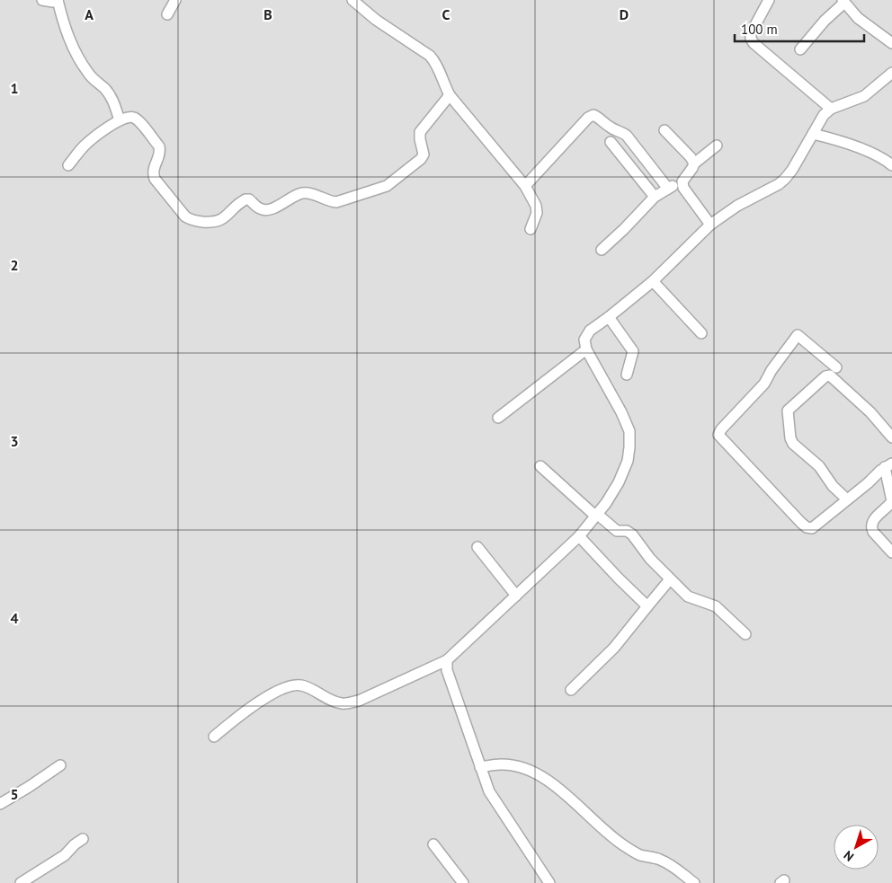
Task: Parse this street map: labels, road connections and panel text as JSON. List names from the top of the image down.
{
  "scale_bar": "100 m",
  "north": "bottom left",
  "grid": {
    "columns": [
      "A",
      "B",
      "C",
      "D"
    ],
    "rows": [
      "1",
      "2",
      "3",
      "4",
      "5"
    ]
  }
}
